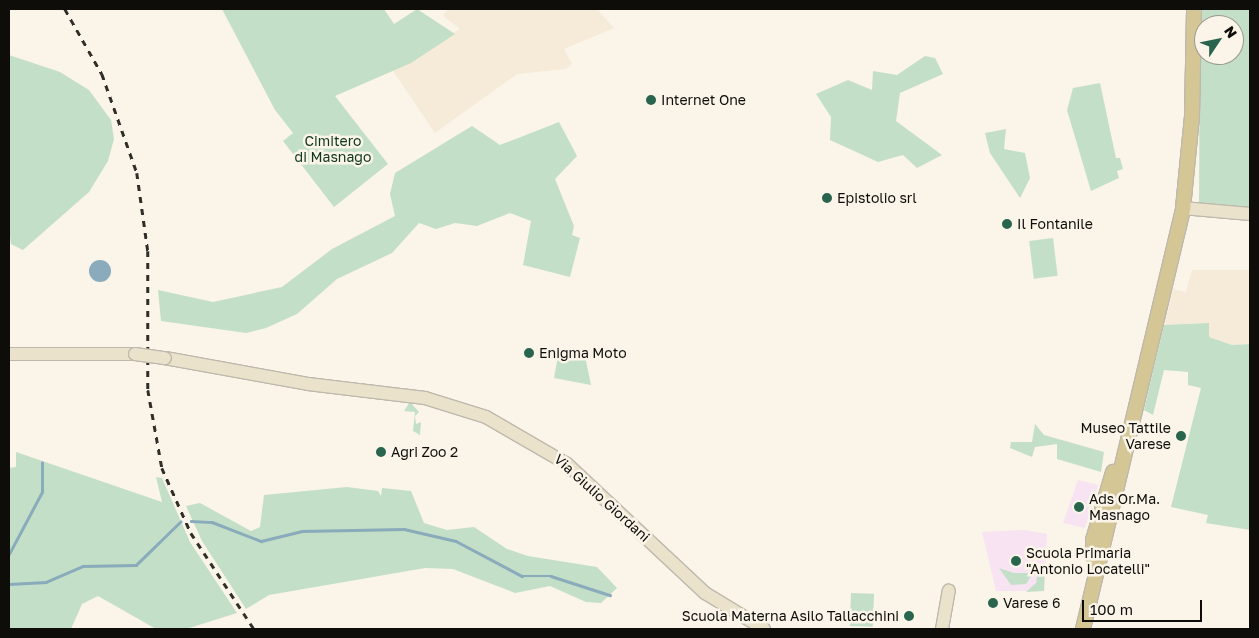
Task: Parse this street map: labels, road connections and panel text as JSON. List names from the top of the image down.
{
  "streets": {
    "street": ["Via Giulio Giordani"]
  },
  "parks": ["Cimitero di Masnago"],
  "places": [
    "Internet One",
    "Epistolio srl",
    "Il Fontanile",
    "Enigma Moto",
    "Museo Tattile Varese",
    "Agri Zoo 2",
    "Ads Or.Ma. Masnago",
    "Scuola Primaria \"Antonio Locatelli\"",
    "Varese 6",
    "Scuola Materna Asilo Tallacchini"
  ],
  "scale_bar": "100 m",
  "north": "top right"
}
